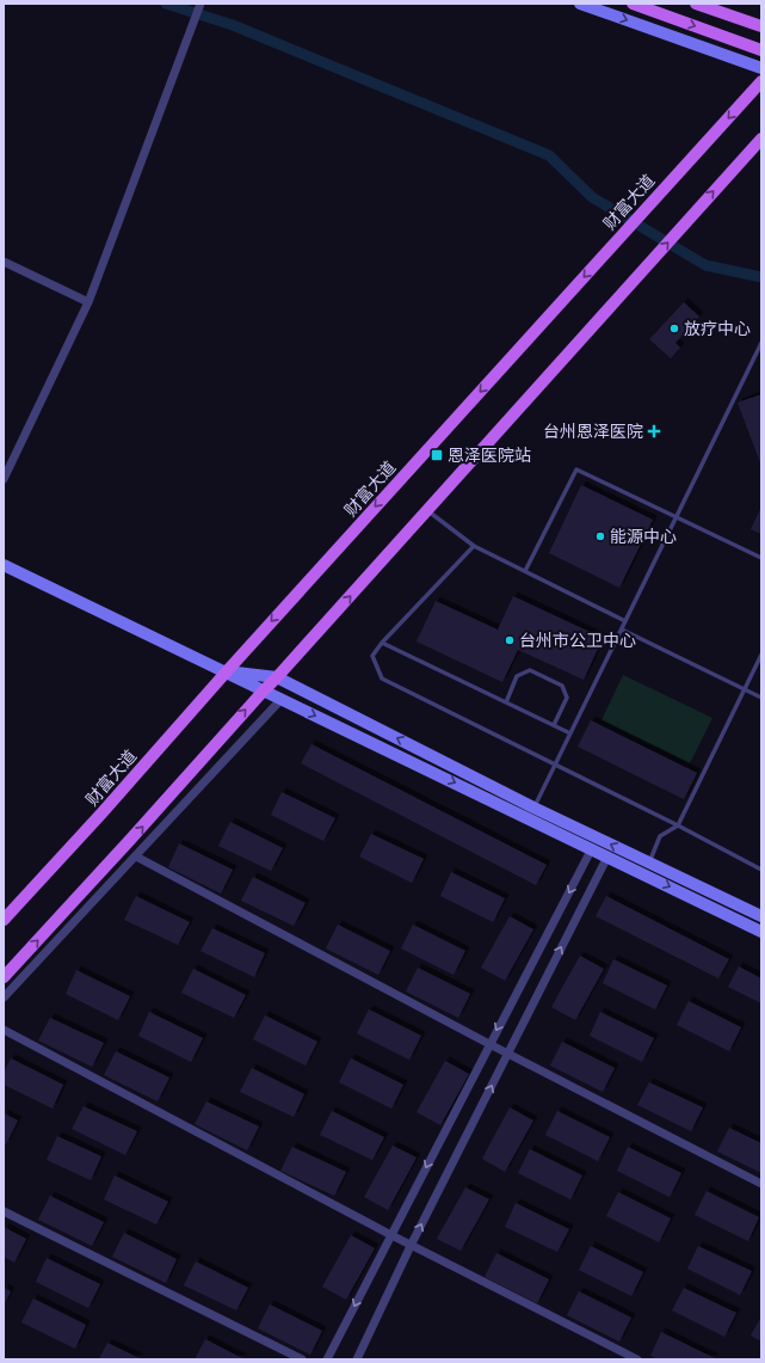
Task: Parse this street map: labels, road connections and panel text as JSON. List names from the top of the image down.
{
  "streets": {
    "main road": ["财富大道"]
  },
  "places": {
    "other": ["放疗中心", "能源中心", "台州市公卫中心"],
    "health": ["台州恩泽医院"],
    "transit": ["恩泽医院站"]
  }
}
